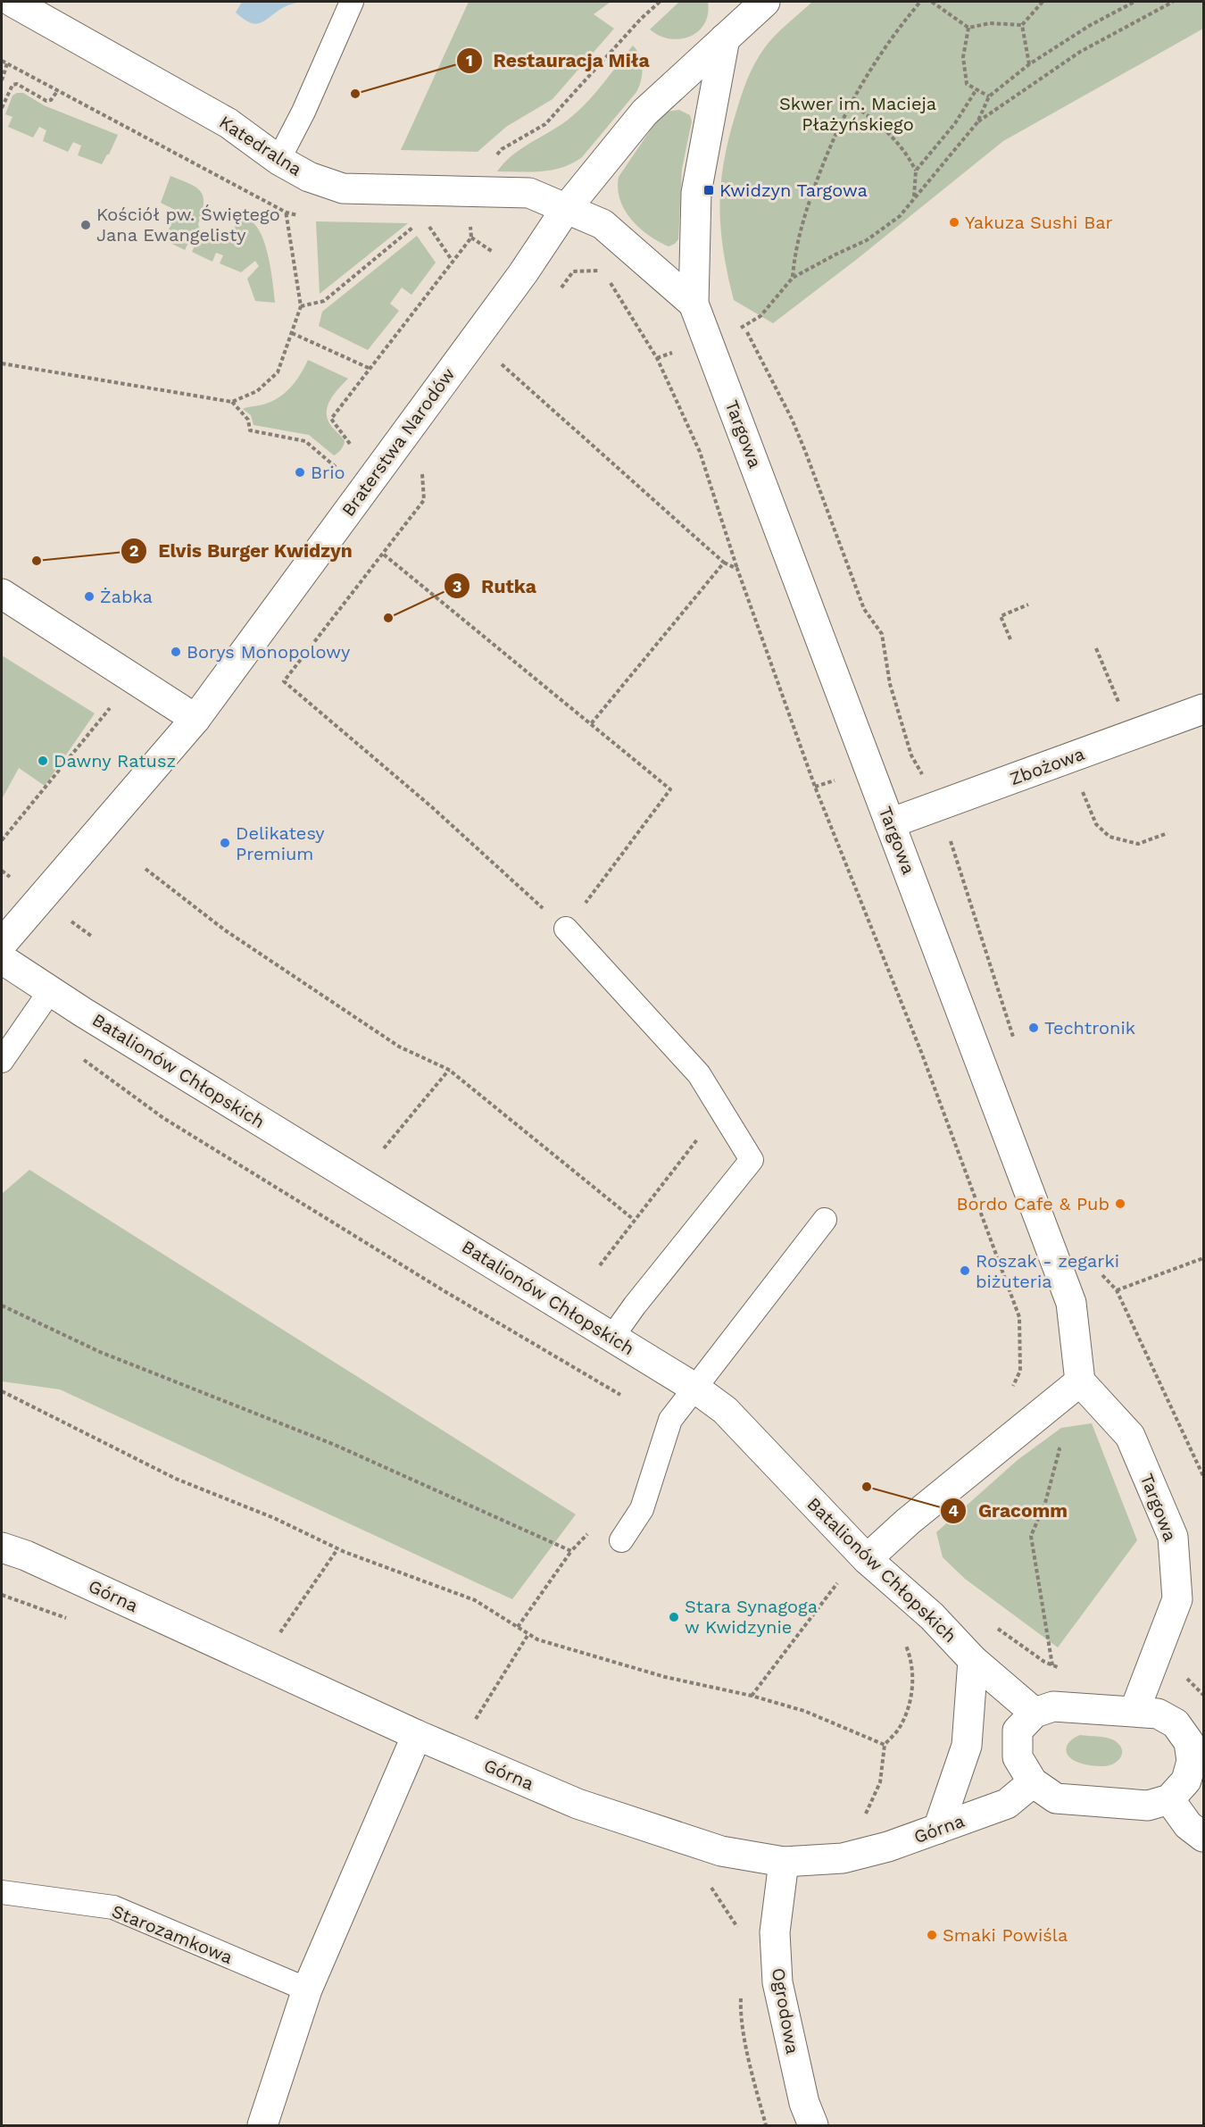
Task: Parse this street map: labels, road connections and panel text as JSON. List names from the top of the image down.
{
  "streets": {
    "street": [
      "Katedralna",
      "Targowa",
      "Braterstwa Narodów",
      "Zbożowa",
      "Batalionów Chłopskich",
      "Górna",
      "Ogrodowa"
    ],
    "lane": ["Starozamkowa"]
  },
  "crossings": [
    ["Katedralna", "Targowa"],
    ["Katedralna", "Braterstwa Narodów"],
    ["Targowa", "Braterstwa Narodów"],
    ["Targowa", "Zbożowa"],
    ["Górna", "Ogrodowa"]
  ],
  "parks": ["Skwer im. Macieja Płażyńskiego"],
  "places": {
    "other": [
      "Restauracja Miła",
      "Yakuza Sushi Bar",
      "Kościół pw. Świętego Jana Ewangelisty",
      "Brio",
      "Elvis Burger Kwidzyn",
      "Żabka",
      "Rutka",
      "Borys Monopolowy",
      "Dawny Ratusz",
      "Delikatesy Premium",
      "Techtronik",
      "Bordo Cafe & Pub",
      "Roszak - zegarki biżuteria",
      "Gracomm",
      "Stara Synagoga w Kwidzynie",
      "Smaki Powiśla"
    ],
    "transit": ["Kwidzyn Targowa"]
  }
}
